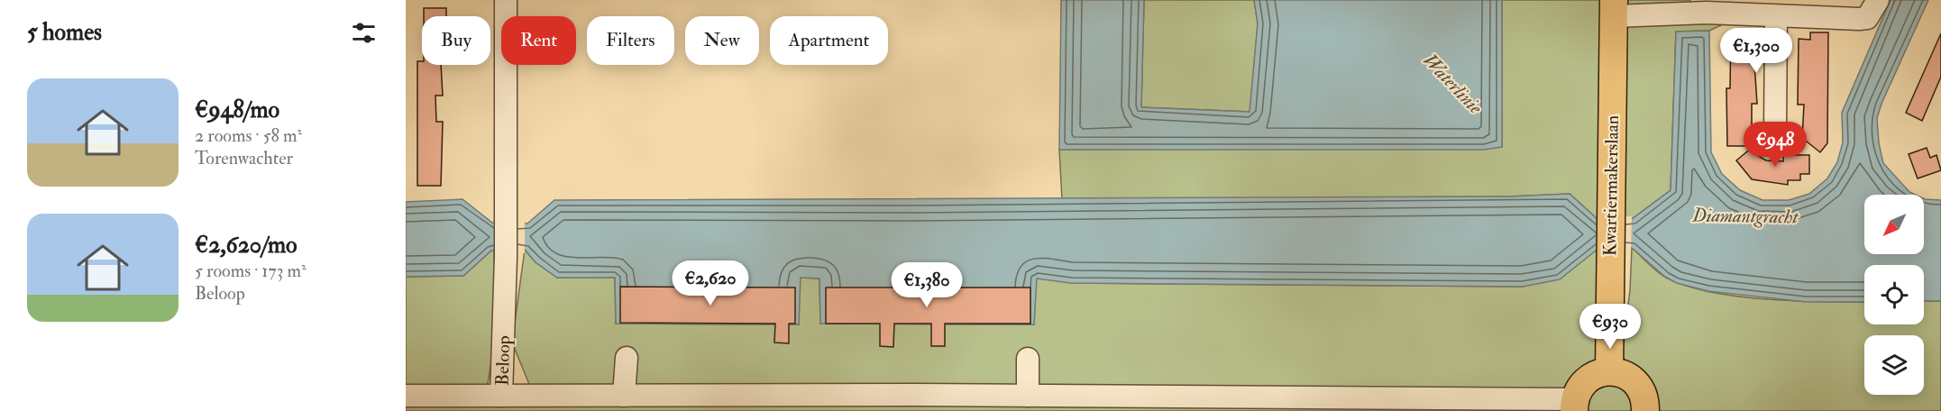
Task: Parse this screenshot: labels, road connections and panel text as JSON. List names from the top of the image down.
{
  "streets": {
    "main road": ["Kwartiermakerslaan"],
    "street": ["Beloop"]
  },
  "water": ["Waterlinie", "Diamantgracht"],
  "north": "bottom left",
  "page": {
    "heading": "5 homes",
    "chip": [
      "Buy",
      "Rent",
      "Filters",
      "New",
      "Apartment"
    ],
    "price": [
      "€1,300",
      "€948",
      "€2,620",
      "€1,380",
      "€930"
    ],
    "list": [
      {
        "name": "€948/mo",
        "note": "2 rooms · 58 m² · Torenwachter"
      },
      {
        "name": "€2,620/mo",
        "note": "5 rooms · 173 m² · Beloop"
      }
    ]
  }
}
